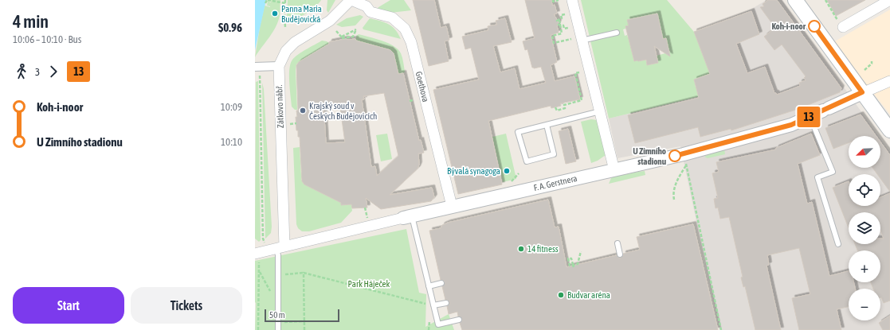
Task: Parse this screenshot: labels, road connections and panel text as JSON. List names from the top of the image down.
{
  "streets": {
    "street": ["Goethova", "Zátkovo nábř.", "F. A. Gerstnera"]
  },
  "crossings": [
    ["Goethova", "Zátkovo nábř."],
    ["Goethova", "F. A. Gerstnera"],
    ["Zátkovo nábř.", "F. A. Gerstnera"]
  ],
  "parks": ["Park Háječek"],
  "places": [
    "Panna Maria Budějovická",
    "Koh-i-noor",
    "Krajský soud v Českých Budějovicích",
    "U Zimního stadionu",
    "Bývalá synagoga",
    "14 fitness",
    "Budvar aréna"
  ],
  "lines": ["bus line 13"],
  "scale_bar": "50 m",
  "north": "bottom left",
  "page": {
    "heading": ["4 min", "10:06 – 10:10 · Bus", "$0.96"],
    "on_map": "13",
    "legs": ["3", "13"],
    "list": [
      {
        "name": "Koh-i-noor",
        "value": "10:09"
      },
      {
        "name": "U Zimního stadionu",
        "value": "10:10"
      }
    ],
    "map_buttons": ["+", "−"],
    "buttons": ["Start", "Tickets"],
    "scale": "50 m"
  }
}
